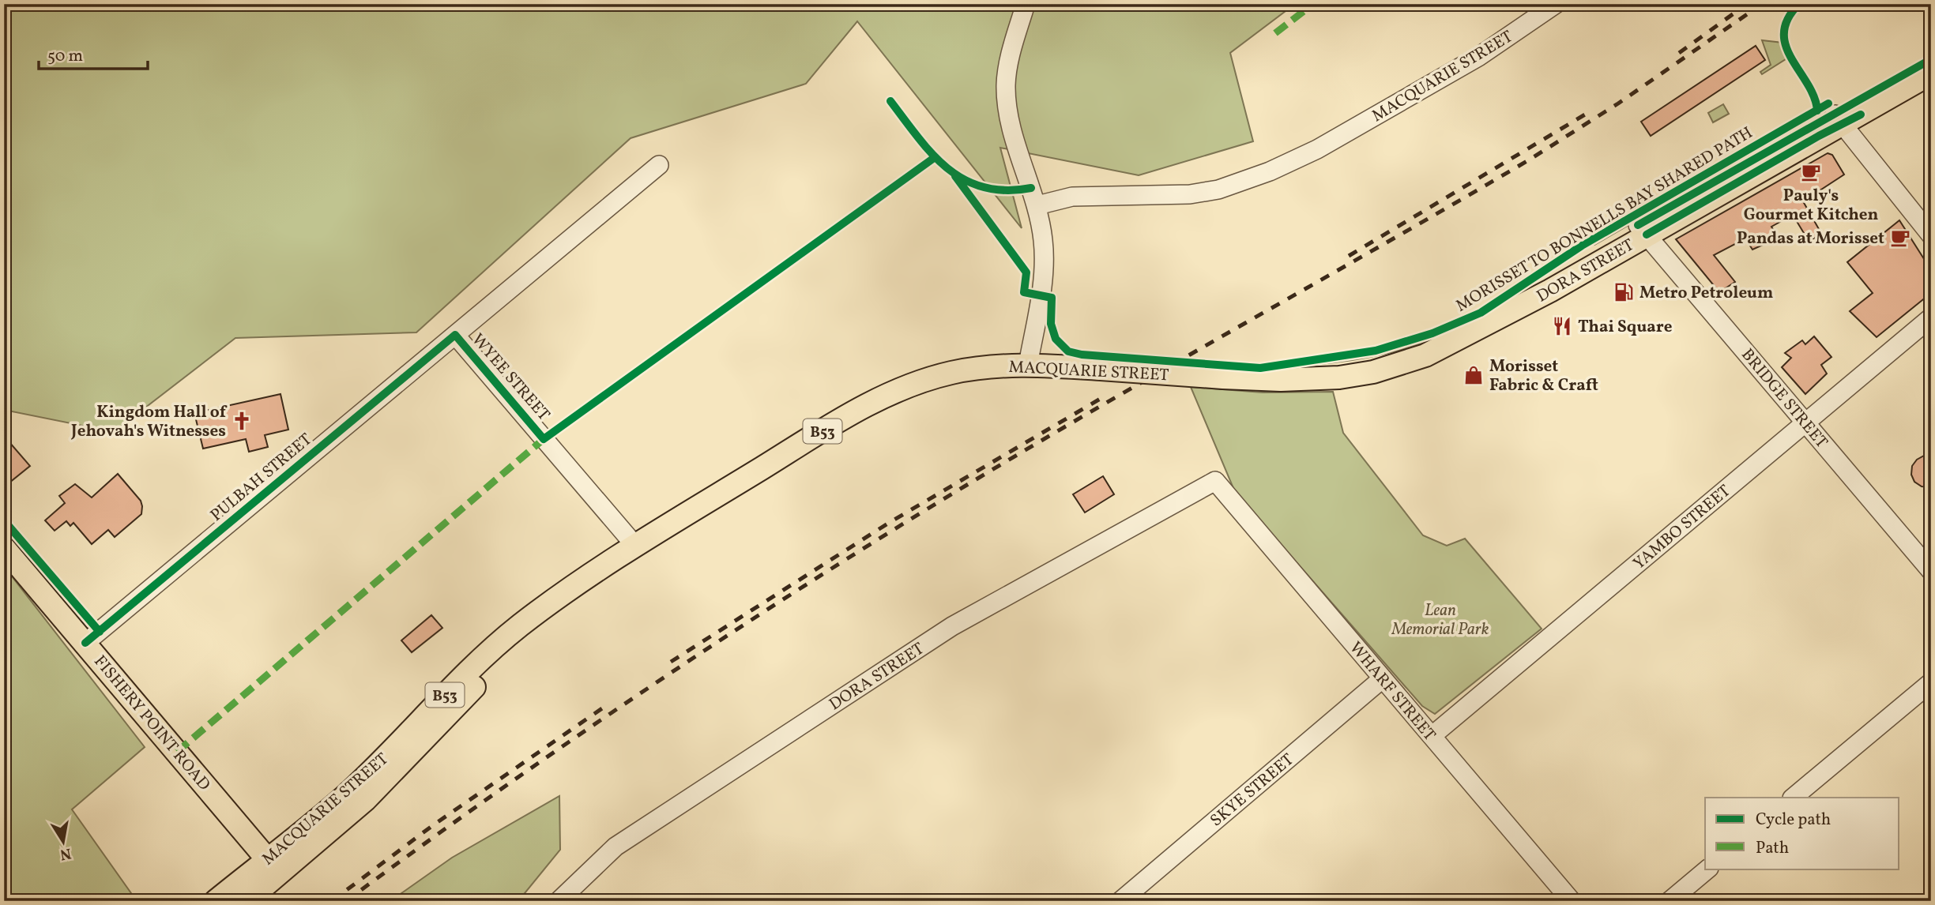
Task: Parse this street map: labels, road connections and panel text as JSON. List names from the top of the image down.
{
  "streets": {
    "main road": [
      "MACQUARIE STREET",
      "DORA STREET",
      "B53",
      "FISHERY POINT ROAD"
    ],
    "street": [
      "WYEE STREET",
      "BRIDGE STREET",
      "PULBAH STREET",
      "YAMBO STREET",
      "WHARF STREET",
      "SKYE STREET"
    ],
    "cycle path": ["MORISSET TO BONNELLS BAY SHARED PATH"]
  },
  "crossings": [
    ["MACQUARIE STREET", "DORA STREET"],
    ["MACQUARIE STREET", "WYEE STREET"],
    ["MACQUARIE STREET", "FISHERY POINT ROAD"],
    ["DORA STREET", "BRIDGE STREET"],
    ["DORA STREET", "WHARF STREET"],
    ["WYEE STREET", "PULBAH STREET"],
    ["BRIDGE STREET", "YAMBO STREET"],
    ["PULBAH STREET", "FISHERY POINT ROAD"],
    ["YAMBO STREET", "WHARF STREET"],
    ["WHARF STREET", "SKYE STREET"]
  ],
  "parks": ["Lean Memorial Park"],
  "places": {
    "cafe": ["Pauly's Gourmet Kitchen", "Pandas at Morisset"],
    "fuel station": ["Metro Petroleum"],
    "restaurant": ["Thai Square"],
    "shop": ["Morisset Fabric & Craft"],
    "church": ["Kingdom Hall of Jehovah's Witnesses"]
  },
  "legend": ["Cycle path", "Path"],
  "scale_bar": "50 m",
  "north": "bottom"
}
